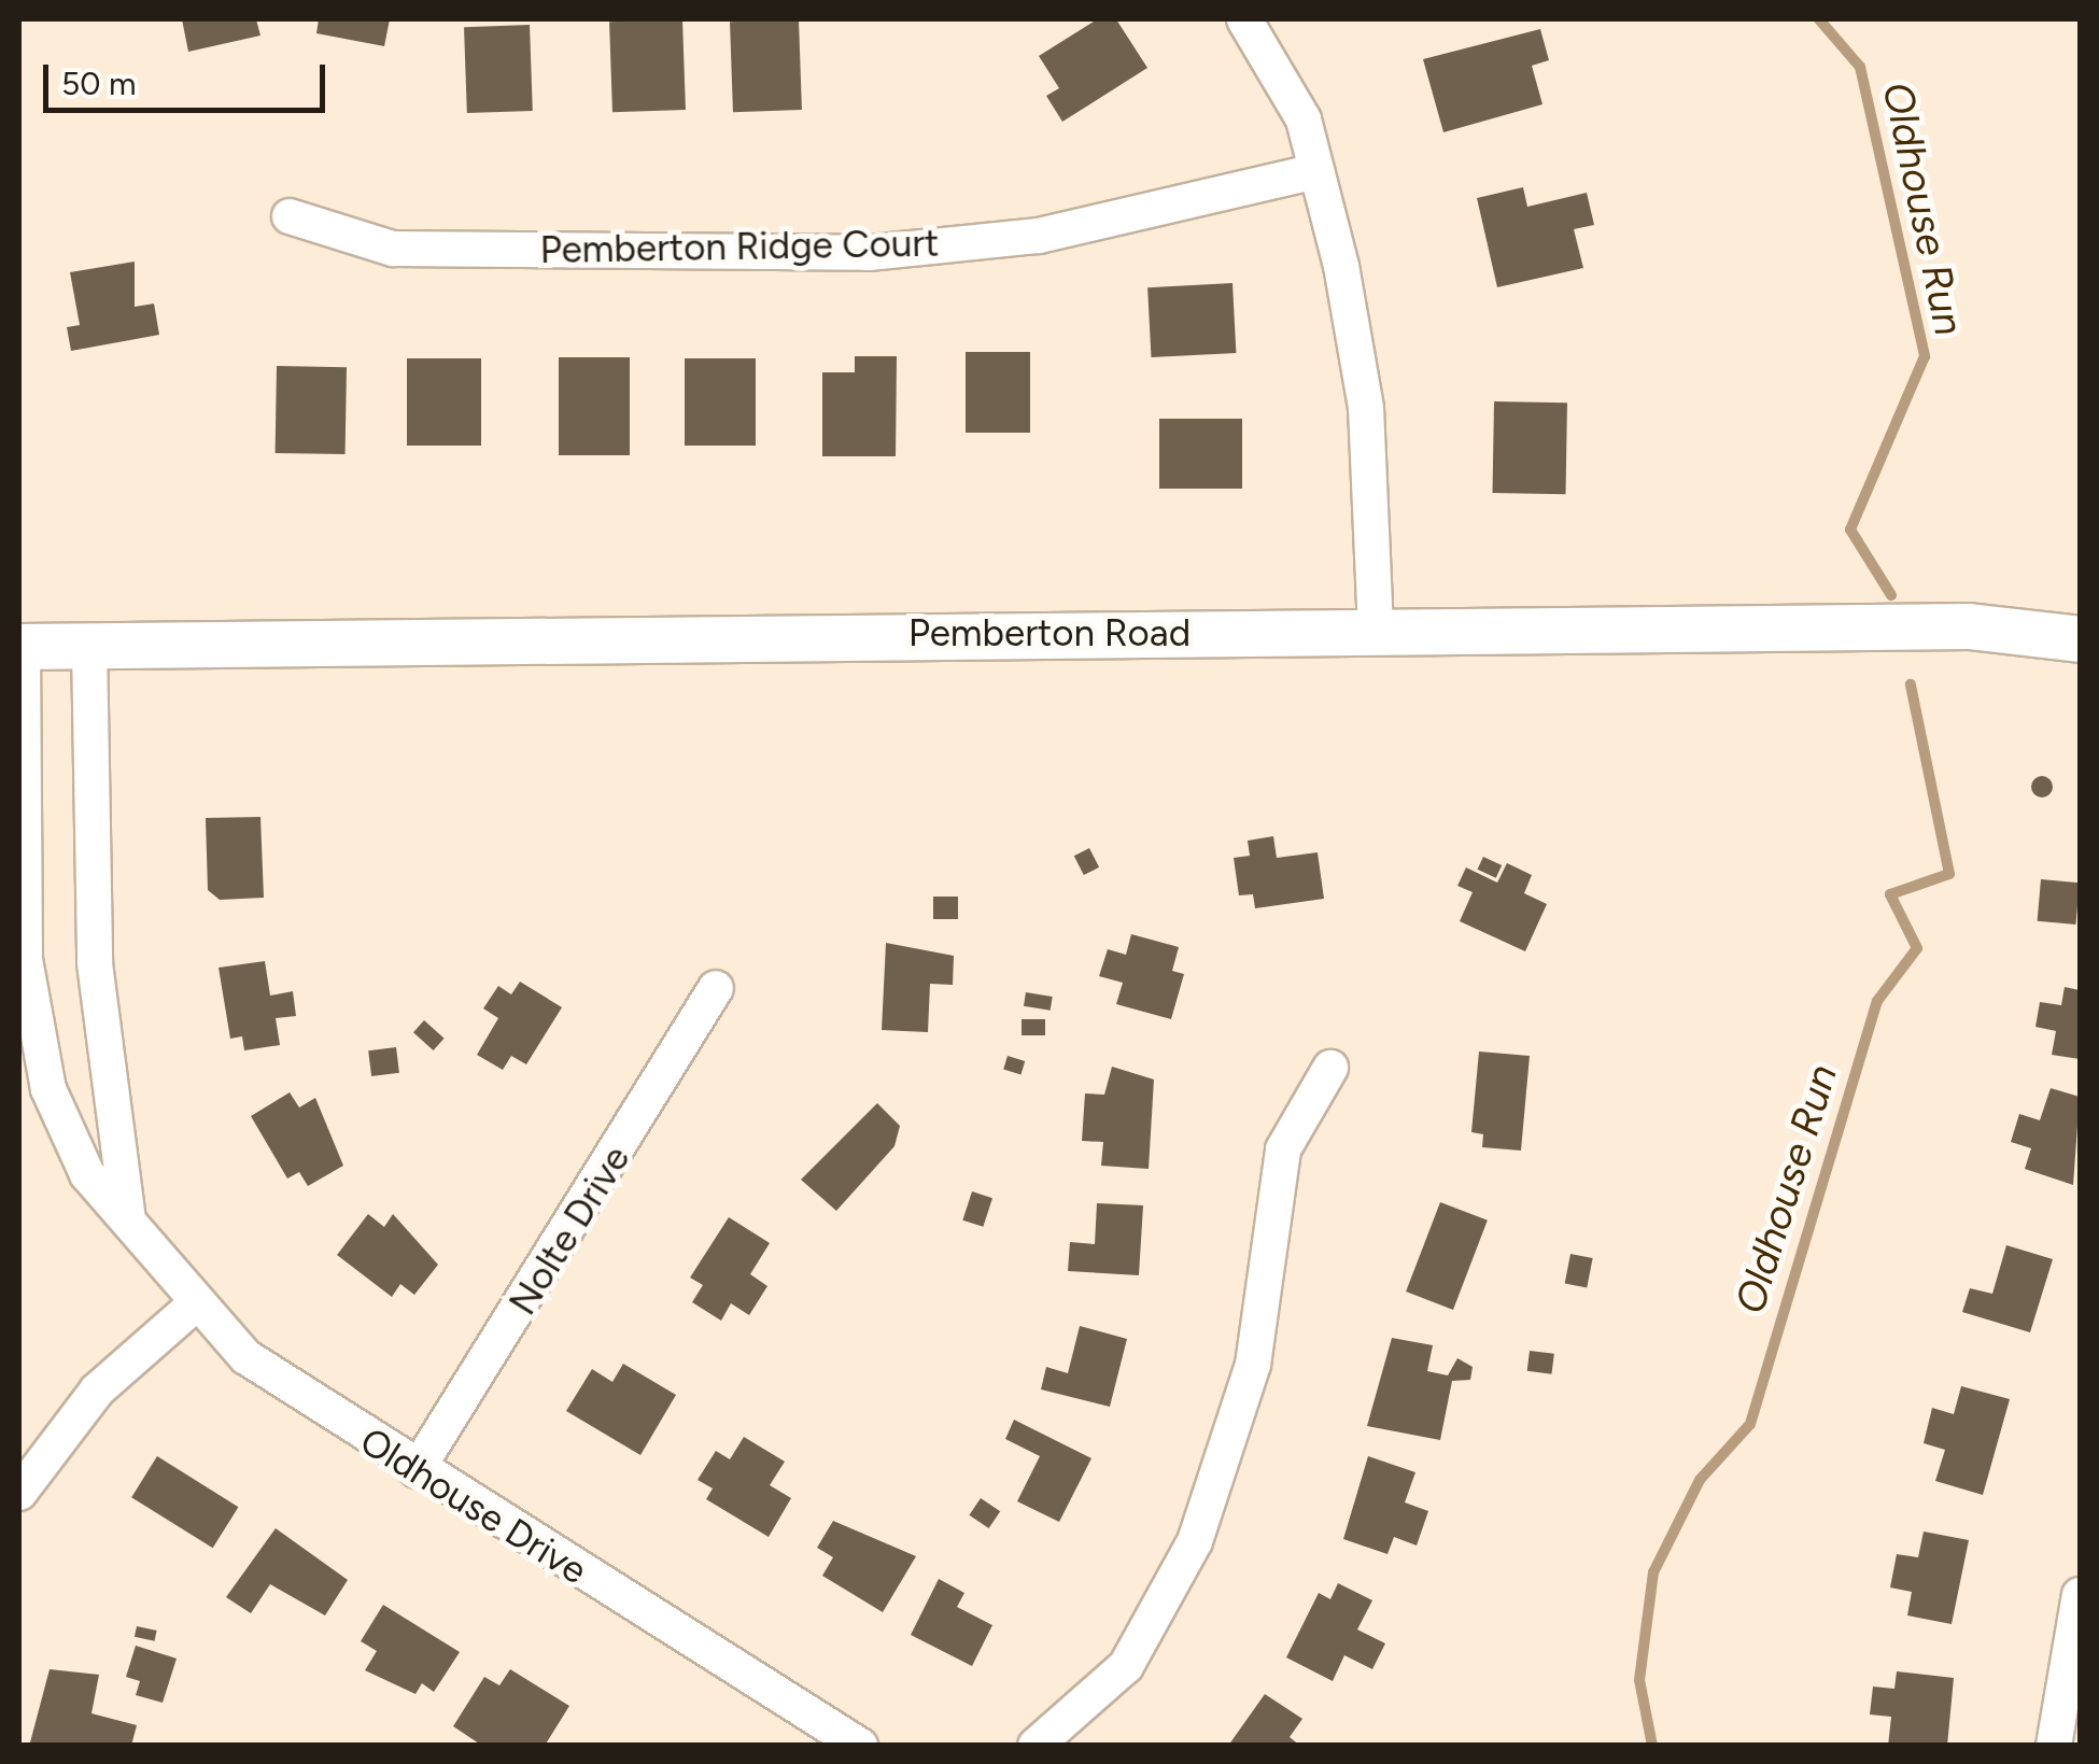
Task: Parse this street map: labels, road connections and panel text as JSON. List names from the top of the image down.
{
  "streets": {
    "street": [
      "Pemberton Ridge Court",
      "Pemberton Road",
      "Nolte Drive",
      "Oldhouse Drive"
    ]
  },
  "crossings": [
    ["Pemberton Road", "Oldhouse Drive"],
    ["Nolte Drive", "Oldhouse Drive"]
  ],
  "water": ["Oldhouse Run"],
  "scale_bar": "50 m"
}
